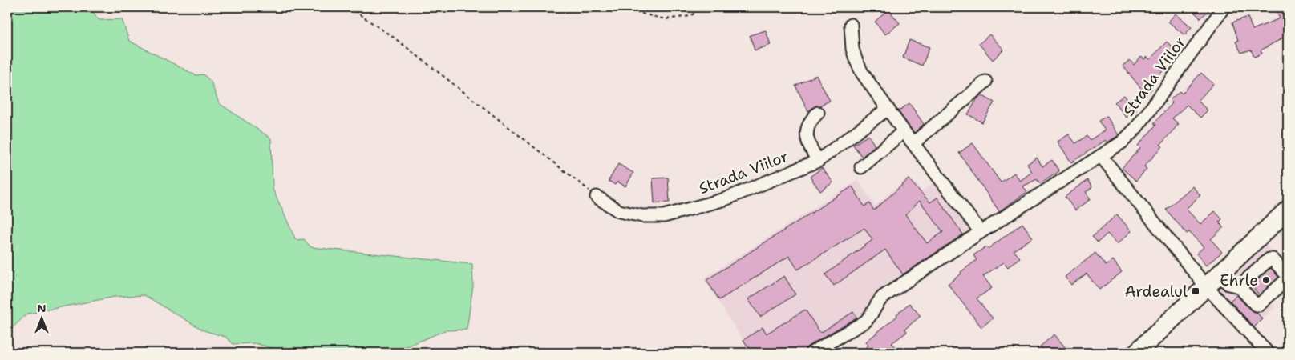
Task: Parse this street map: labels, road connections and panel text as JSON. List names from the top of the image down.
{
  "streets": {
    "street": ["Strada Viilor"]
  },
  "places": {
    "other": ["Ehrle"],
    "transit": ["Ardealul"]
  },
  "north": "top"
}
